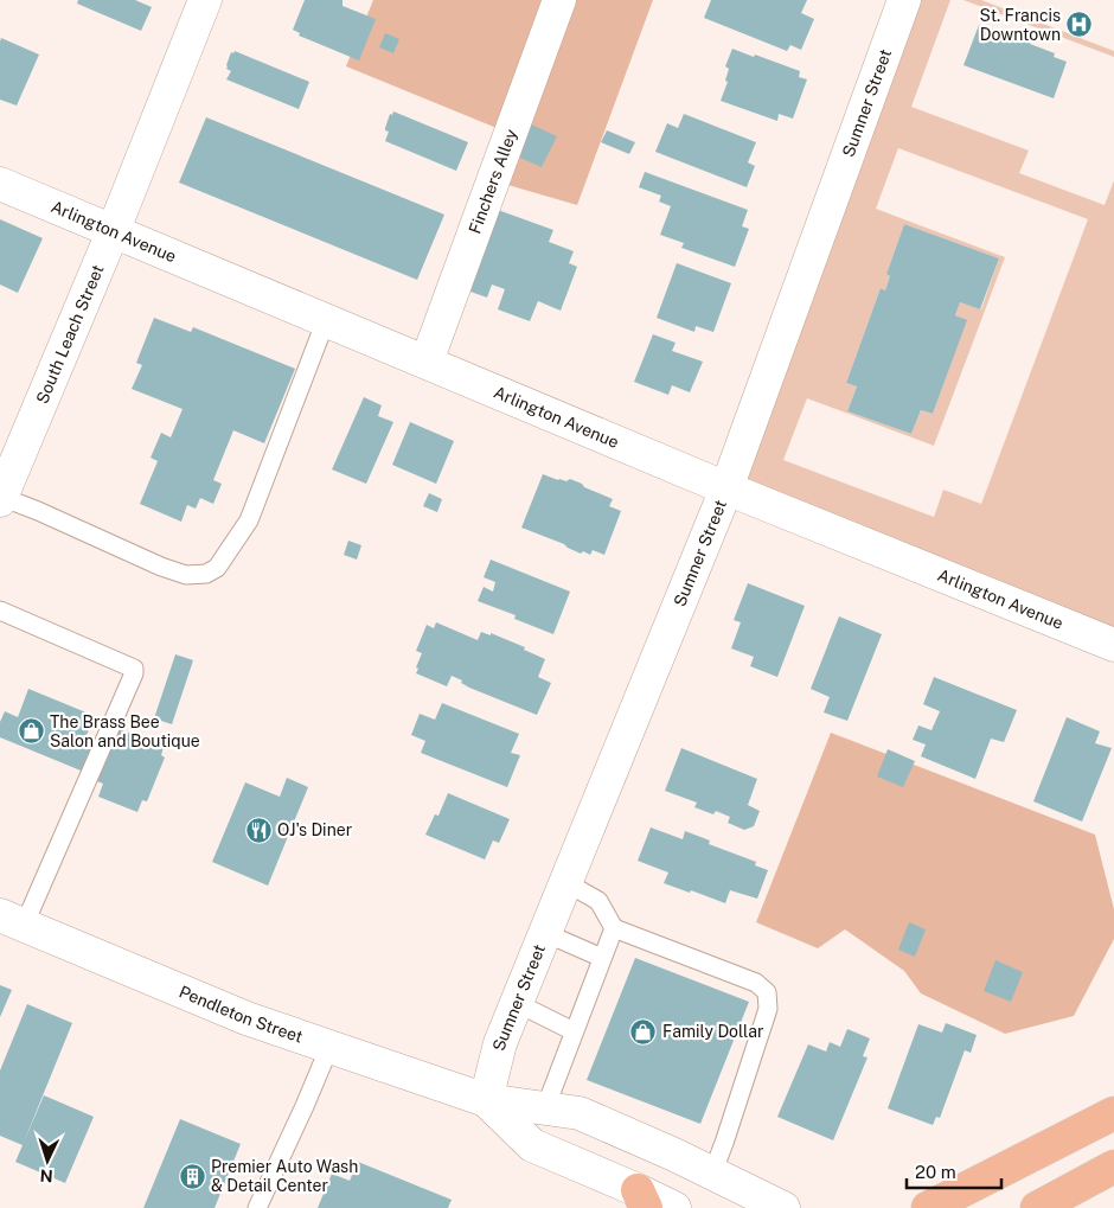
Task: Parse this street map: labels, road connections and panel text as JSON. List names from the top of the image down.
{
  "streets": {
    "street": [
      "Sumner Street",
      "Finchers Alley",
      "Arlington Avenue",
      "South Leach Street",
      "Pendleton Street"
    ]
  },
  "crossings": [
    ["Sumner Street", "Arlington Avenue"],
    ["Sumner Street", "Pendleton Street"],
    ["Finchers Alley", "Arlington Avenue"],
    ["Arlington Avenue", "South Leach Street"]
  ],
  "places": {
    "hospital": ["St. Francis Downtown"],
    "shop": ["The Brass Bee Salon and Boutique", "Family Dollar"],
    "restaurant": ["OJ's Diner"],
    "building": ["Premier Auto Wash & Detail Center"]
  },
  "scale_bar": "20 m",
  "north": "bottom"
}
